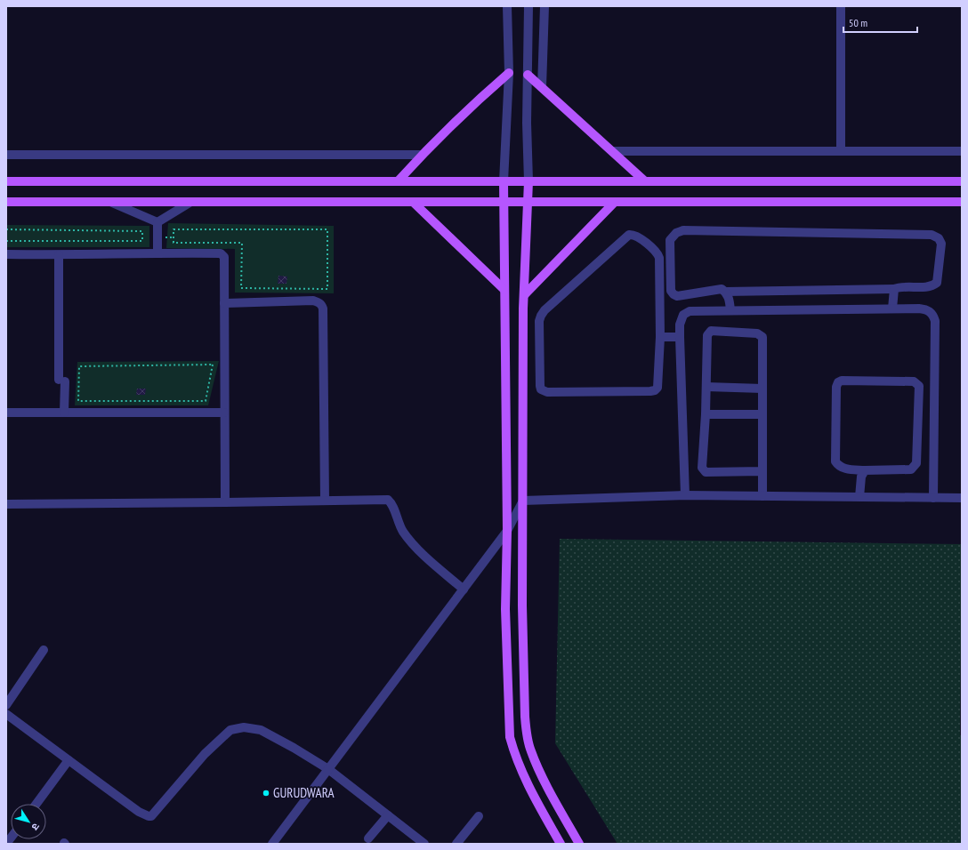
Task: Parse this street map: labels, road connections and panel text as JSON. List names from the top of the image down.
{
  "places": ["GURUDWARA"],
  "scale_bar": "50 m",
  "north": "bottom right"
}
